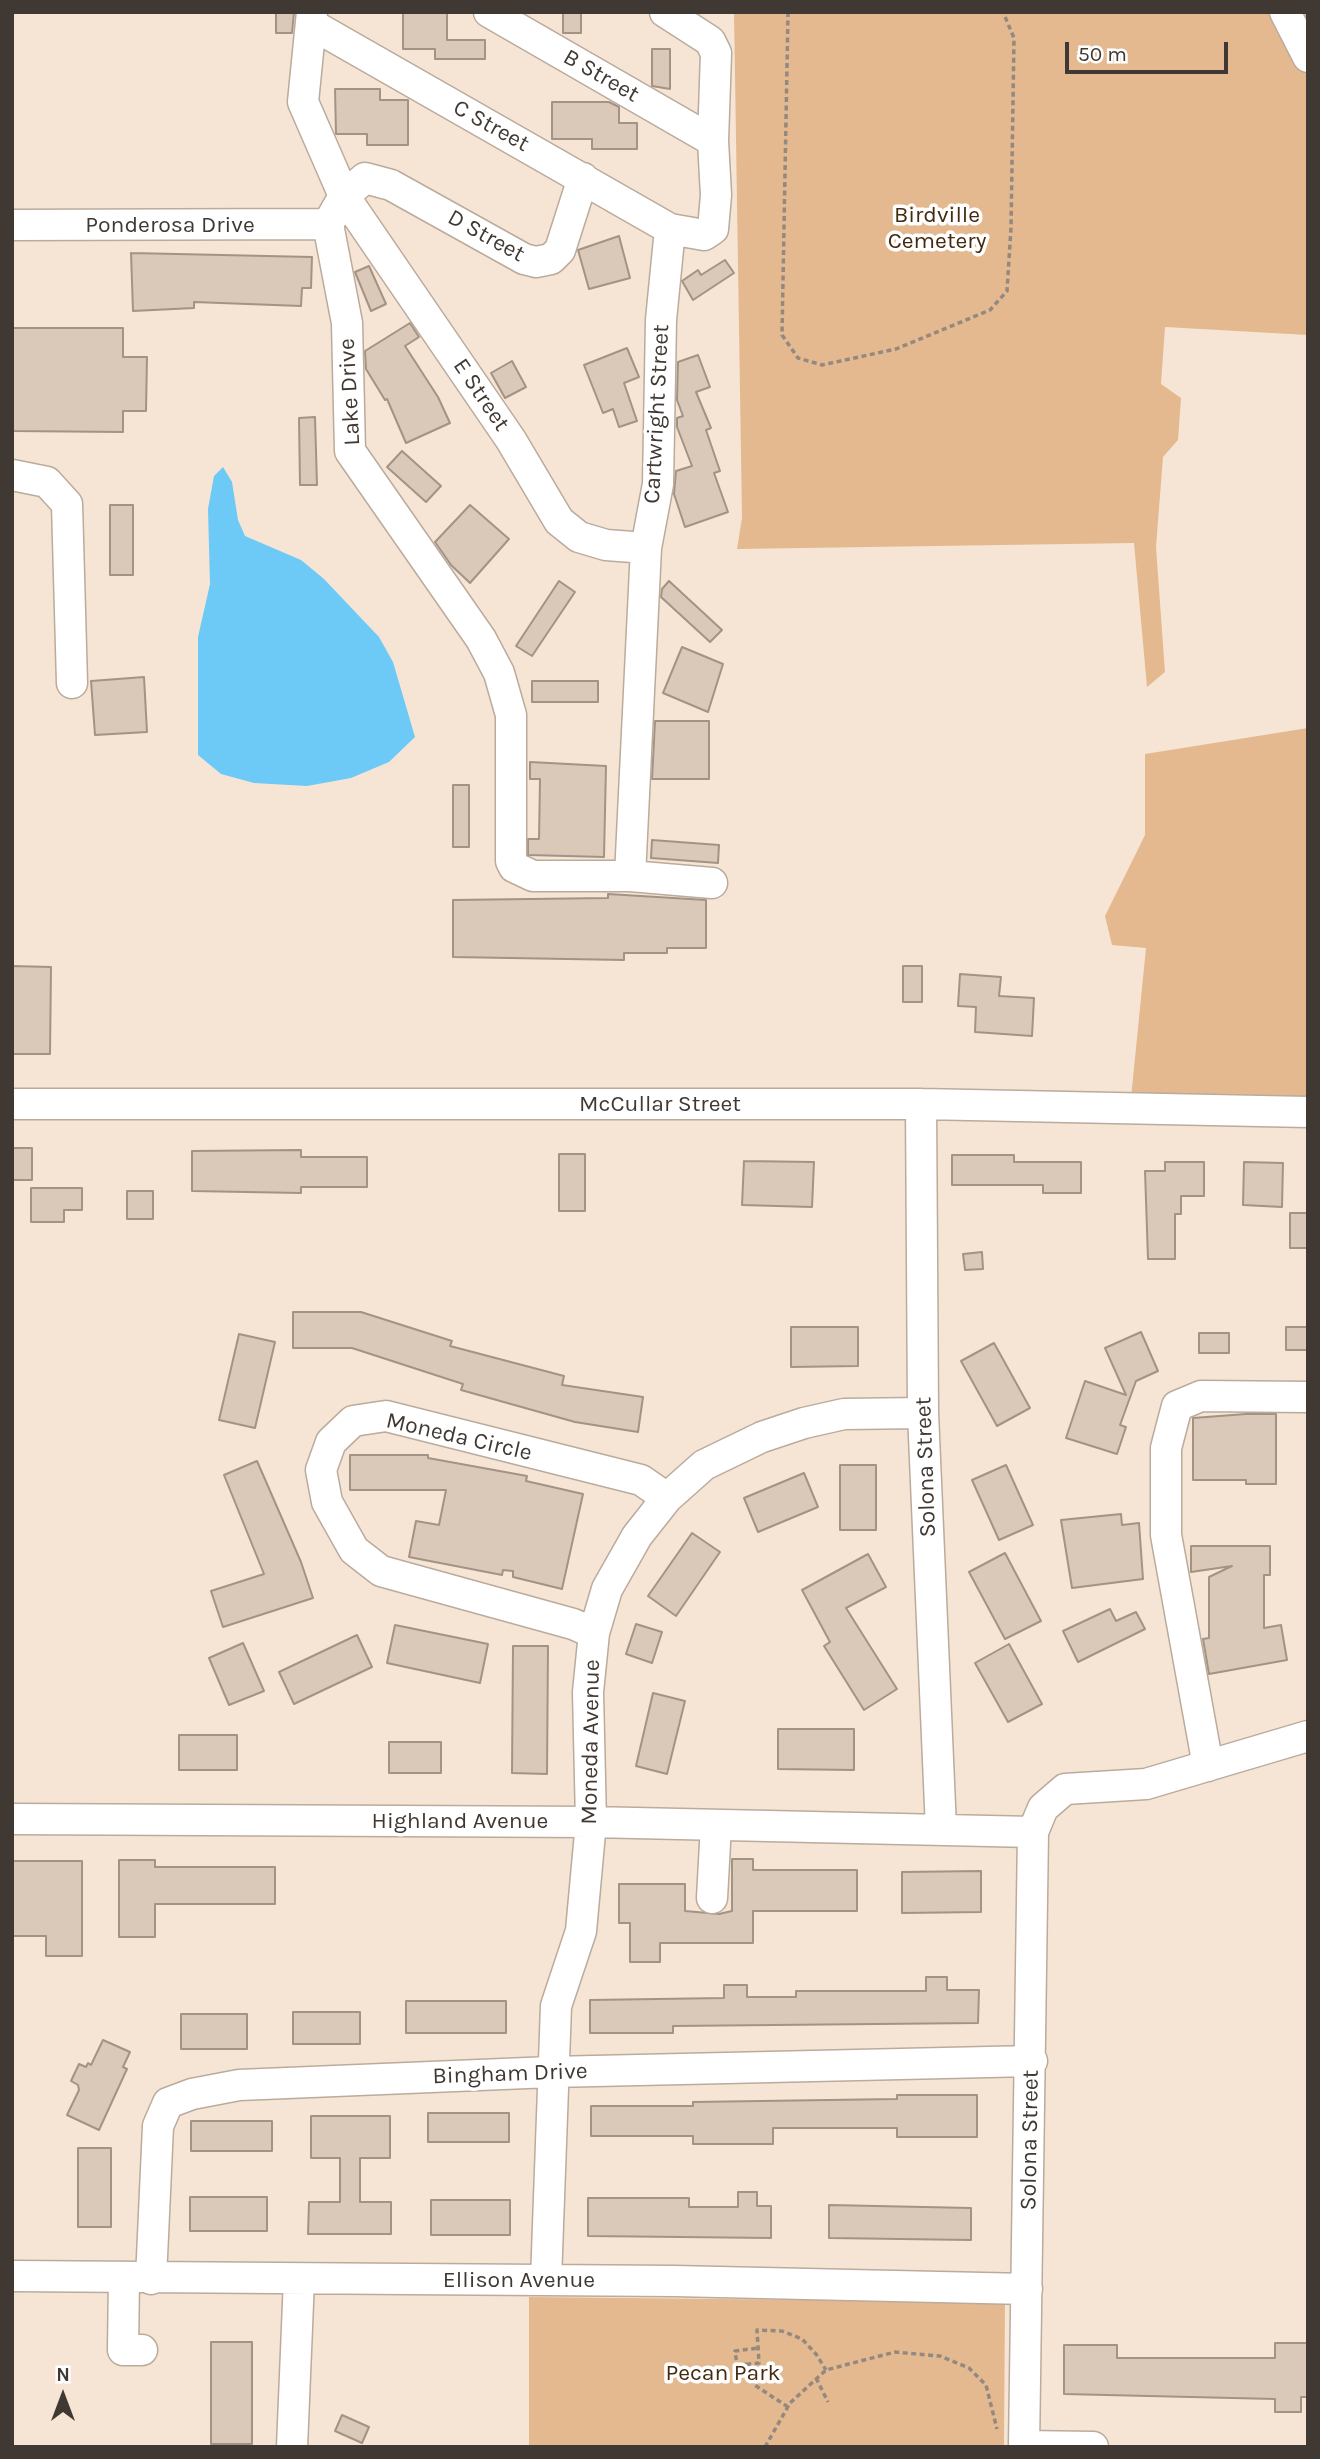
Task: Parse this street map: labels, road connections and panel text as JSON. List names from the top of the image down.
{
  "streets": {
    "street": [
      "B Street",
      "C Street",
      "Ponderosa Drive",
      "D Street",
      "Lake Drive",
      "E Street",
      "Cartwright Street",
      "McCullar Street",
      "Moneda Circle",
      "Solona Street",
      "Moneda Avenue",
      "Highland Avenue",
      "Bingham Drive",
      "Ellison Avenue"
    ]
  },
  "crossings": [
    ["C Street", "D Street"],
    ["C Street", "Cartwright Street"],
    ["Ponderosa Drive", "Lake Drive"],
    ["D Street", "E Street"],
    ["Lake Drive", "Cartwright Street"],
    ["E Street", "Cartwright Street"],
    ["McCullar Street", "Solona Street"],
    ["Moneda Circle", "Moneda Avenue"],
    ["Solona Street", "Moneda Avenue"],
    ["Solona Street", "Highland Avenue"],
    ["Solona Street", "Bingham Drive"],
    ["Solona Street", "Ellison Avenue"],
    ["Moneda Avenue", "Highland Avenue"],
    ["Moneda Avenue", "Bingham Drive"],
    ["Moneda Avenue", "Ellison Avenue"],
    ["Bingham Drive", "Ellison Avenue"]
  ],
  "parks": ["Birdville Cemetery", "Pecan Park"],
  "scale_bar": "50 m",
  "north": "top"
}
